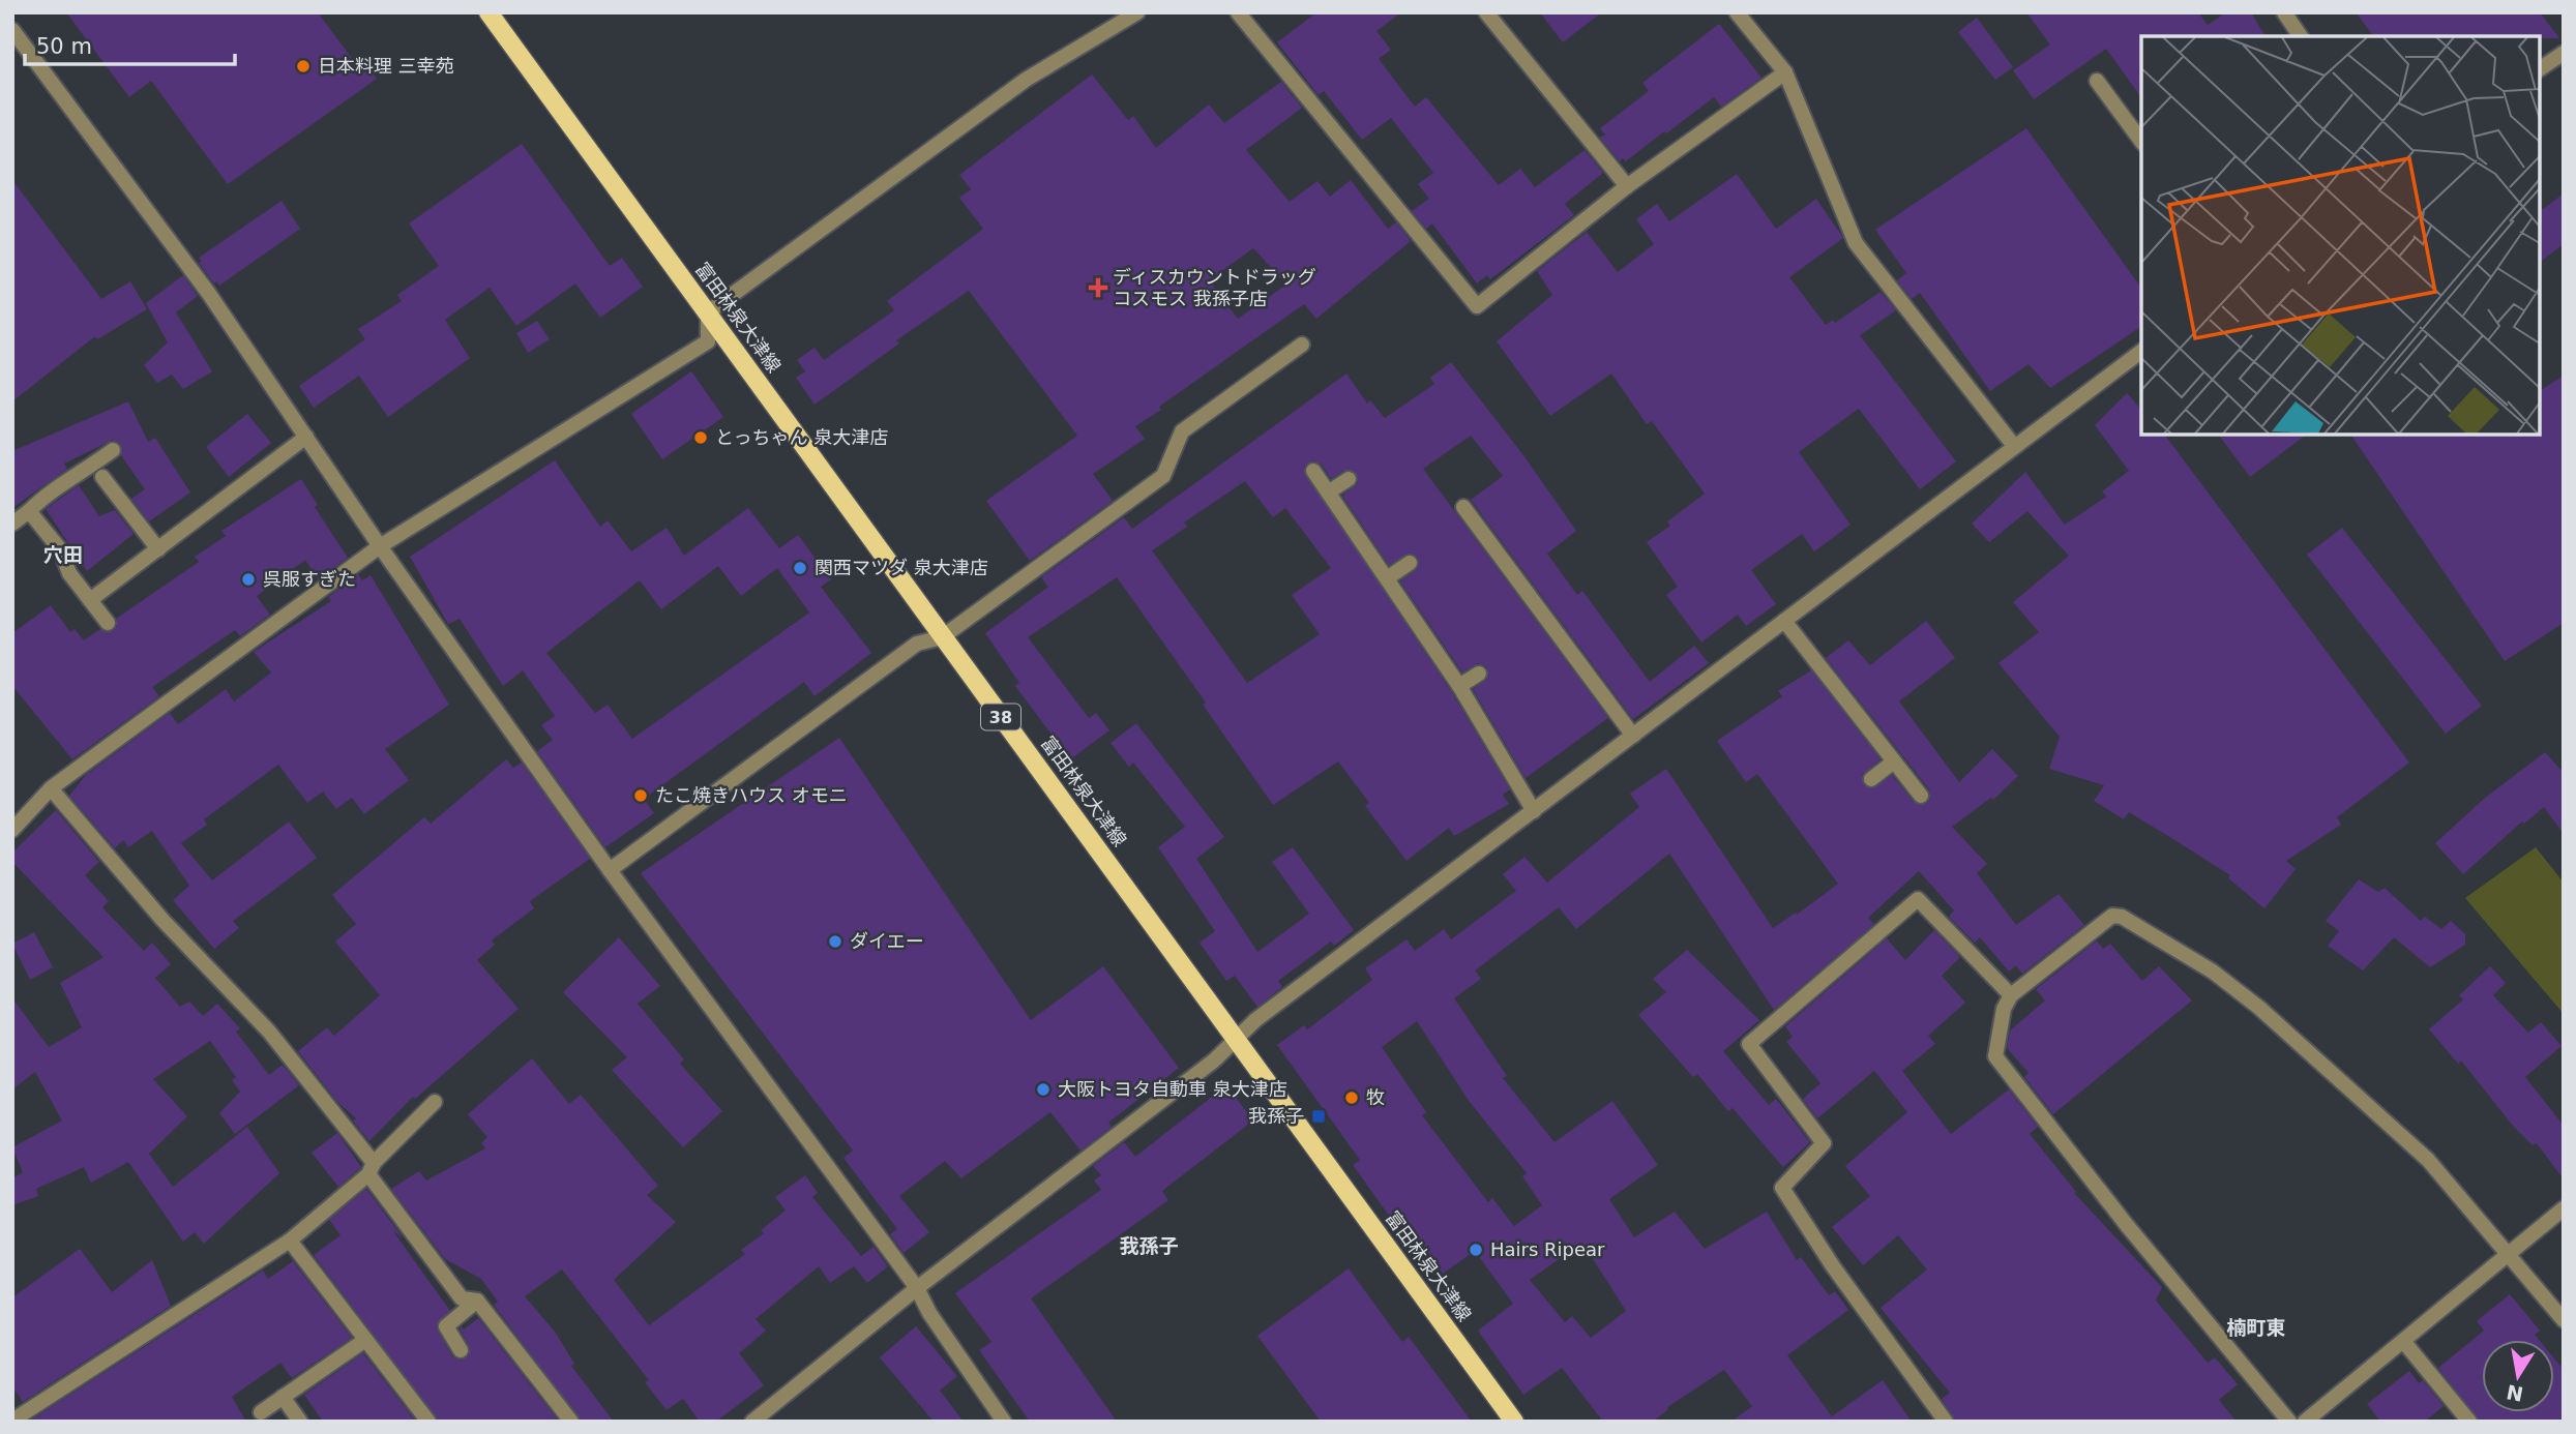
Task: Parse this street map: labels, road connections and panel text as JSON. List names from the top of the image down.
{
  "streets": {
    "main road": ["富田林泉大津線", "38"]
  },
  "districts": ["穴田", "我孫子", "楠町東"],
  "places": {
    "other": [
      "日本料理 三幸苑",
      "とっちゃん 泉大津店",
      "関西マツダ 泉大津店",
      "呉服すぎた",
      "たこ焼きハウス オモニ",
      "ダイエー",
      "大阪トヨタ自動車 泉大津店",
      "牧",
      "Hairs Ripear"
    ],
    "health": ["ディスカウントドラッグ コスモス 我孫子店"],
    "transit": ["我孫子"]
  },
  "scale_bar": "50 m",
  "north": "bottom"
}
